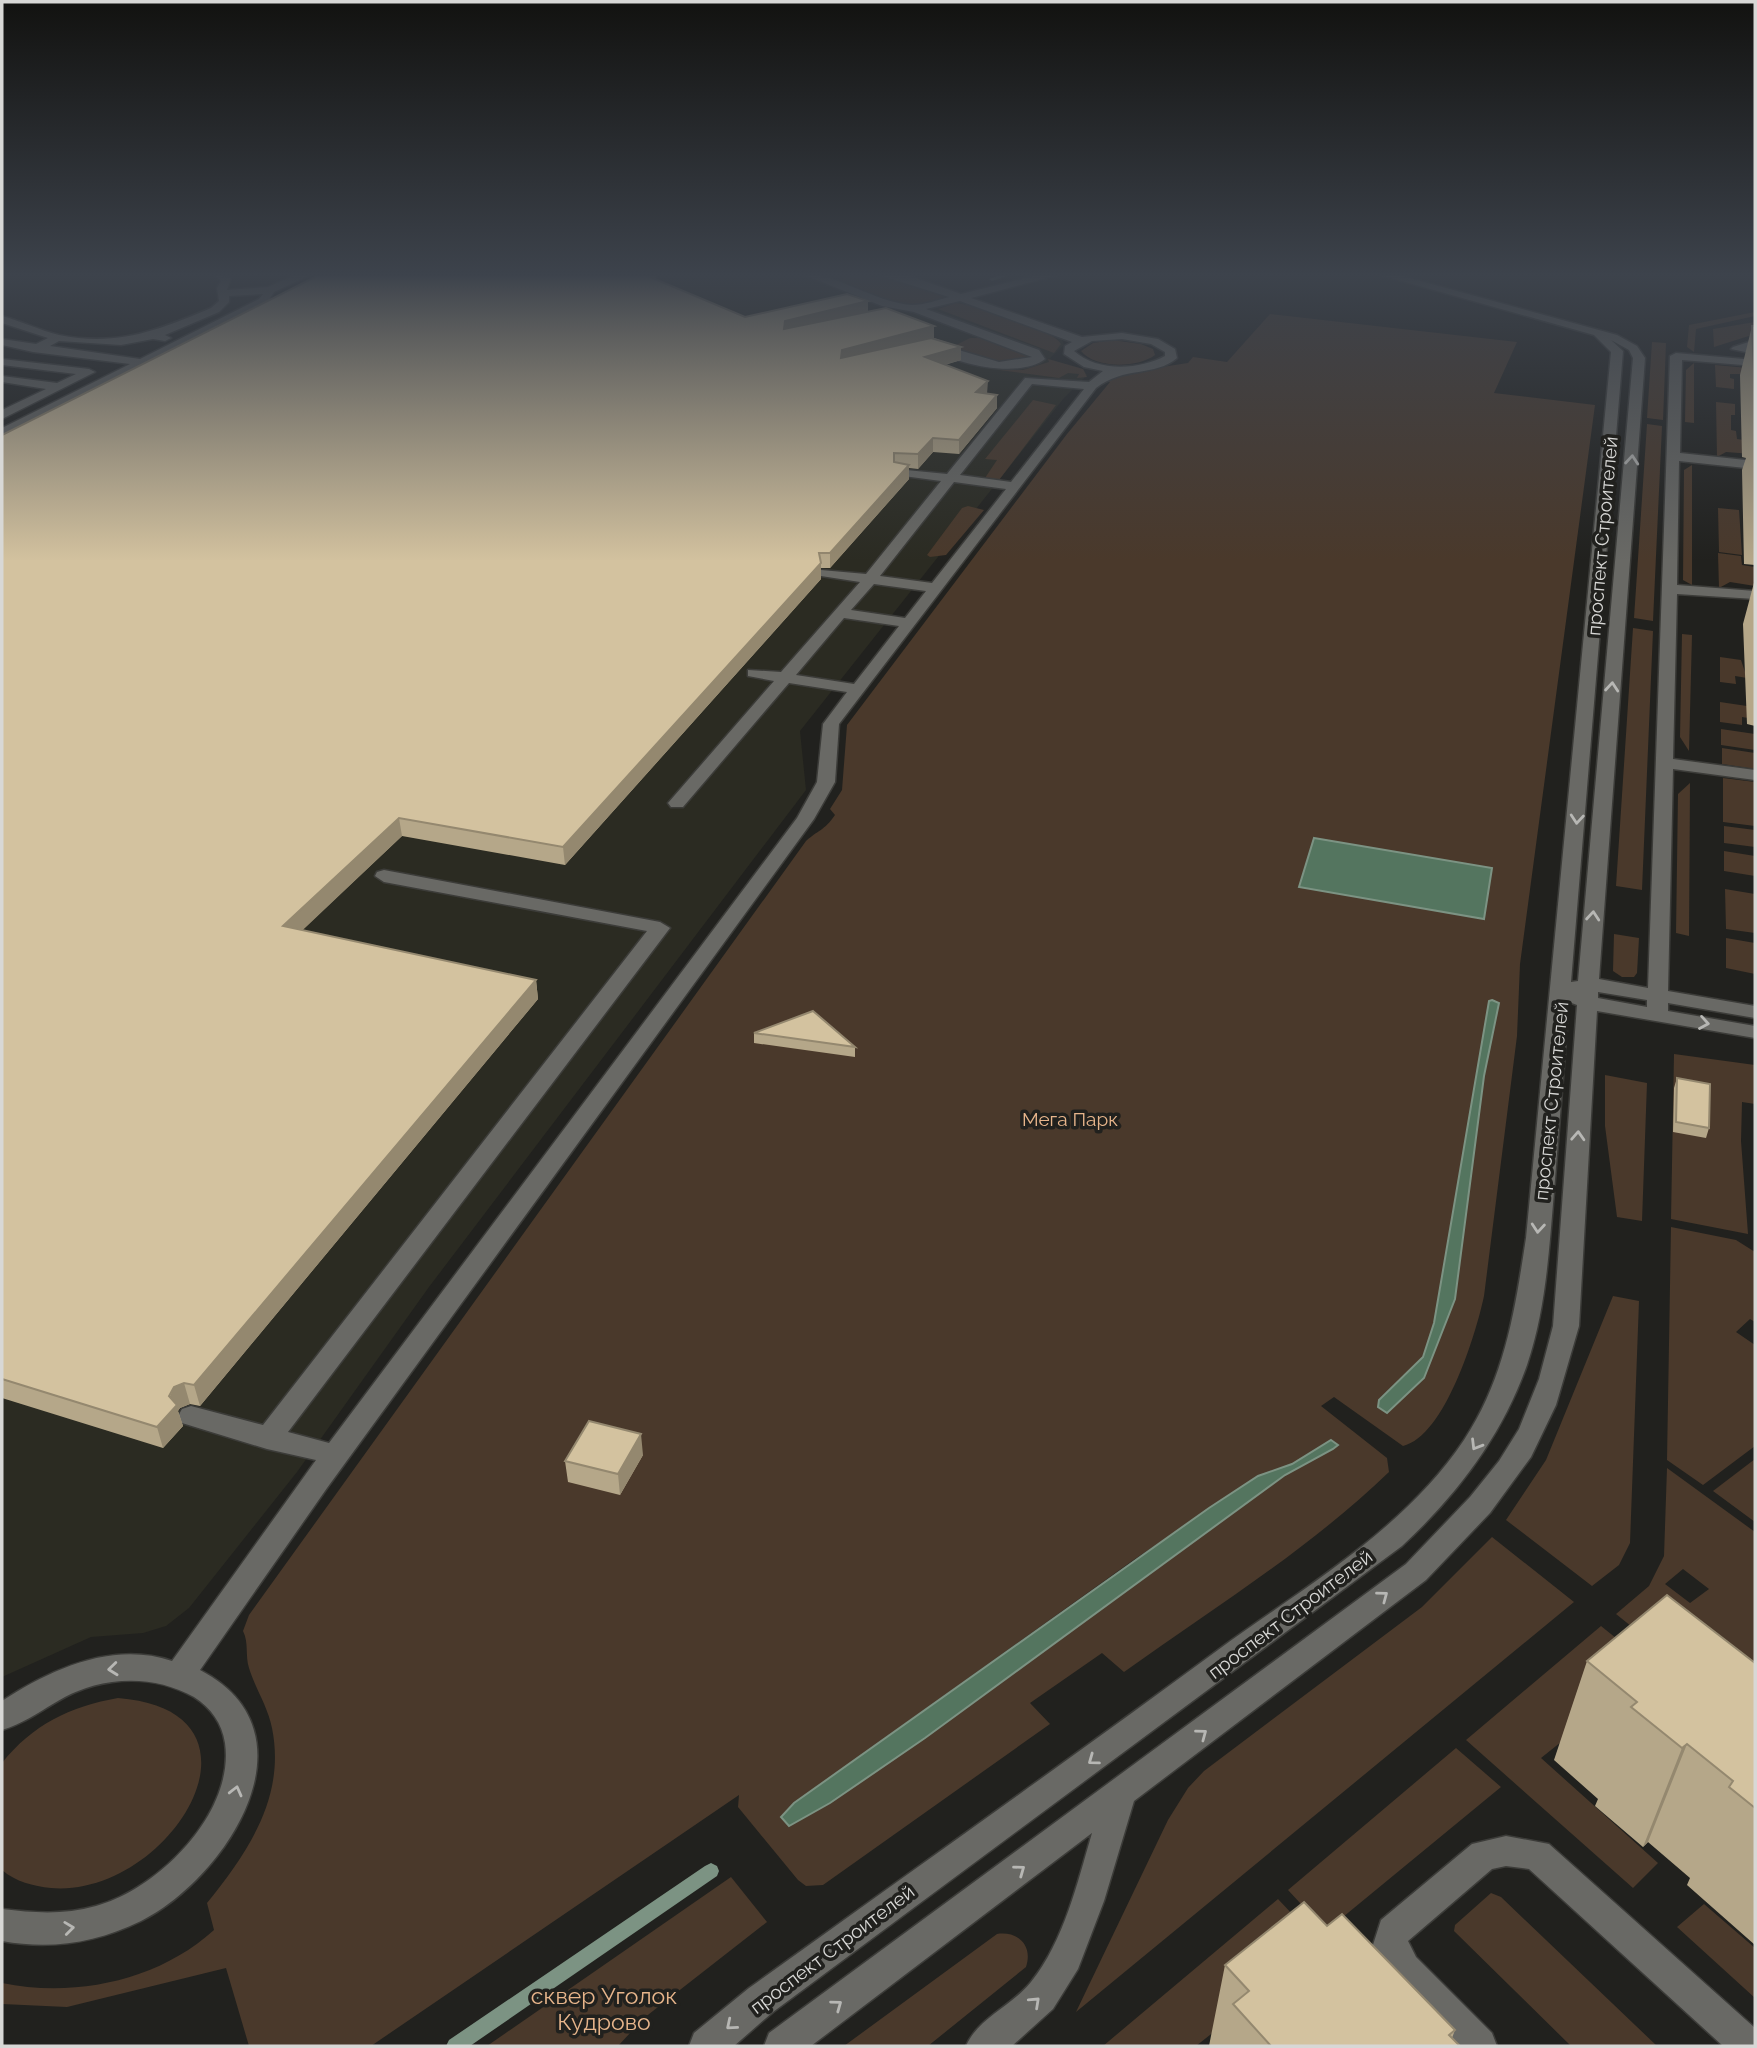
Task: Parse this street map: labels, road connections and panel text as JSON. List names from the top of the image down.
{
  "streets": {
    "street": ["проспект Строителей"]
  },
  "parks": ["Мега Парк", "сквер Уголок Кудрово"]
}
